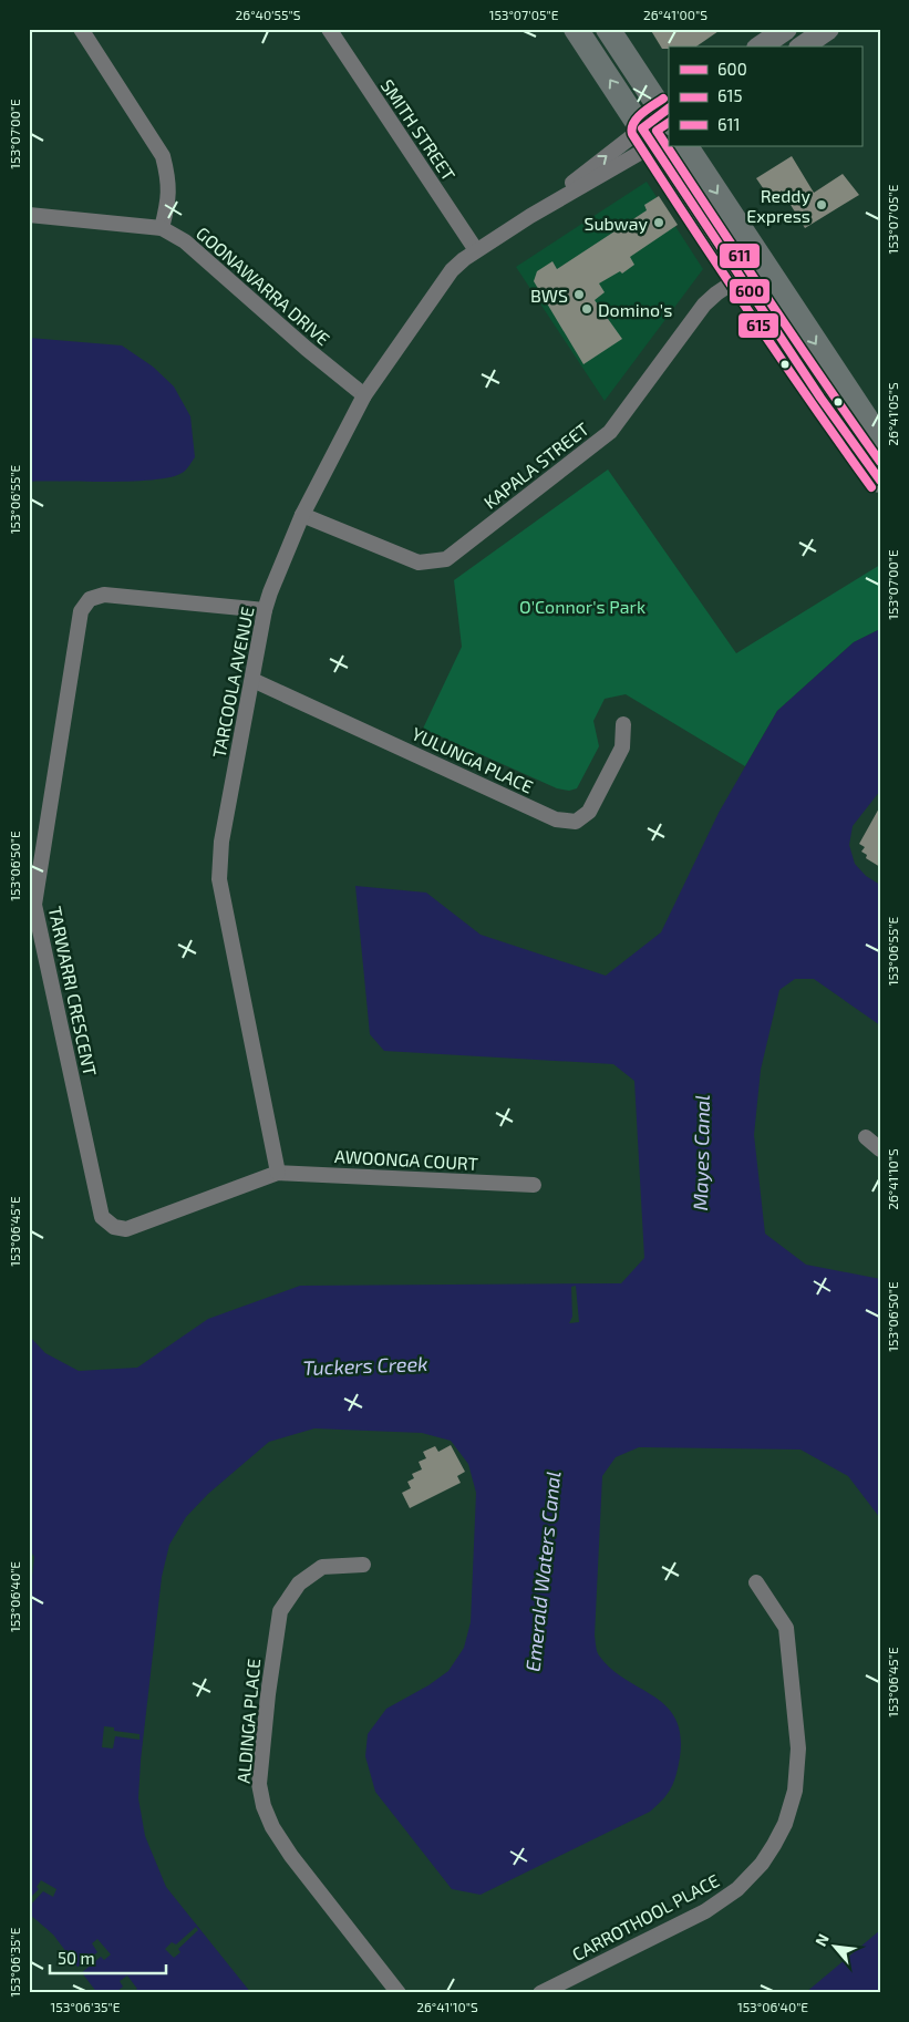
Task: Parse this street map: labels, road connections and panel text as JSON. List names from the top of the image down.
{
  "streets": {
    "street": [
      "SMITH STREET",
      "GOONAWARRA DRIVE",
      "KAPALA STREET",
      "TARCOOLA AVENUE",
      "YULUNGA PLACE",
      "TARWARRI CRESCENT",
      "AWOONGA COURT",
      "ALDINGA PLACE",
      "CARROTHOOL PLACE"
    ]
  },
  "crossings": [
    ["SMITH STREET", "TARCOOLA AVENUE"],
    ["GOONAWARRA DRIVE", "TARCOOLA AVENUE"],
    ["KAPALA STREET", "TARCOOLA AVENUE"],
    ["TARCOOLA AVENUE", "YULUNGA PLACE"],
    ["TARCOOLA AVENUE", "TARWARRI CRESCENT"],
    ["TARCOOLA AVENUE", "AWOONGA COURT"],
    ["TARWARRI CRESCENT", "AWOONGA COURT"]
  ],
  "water": ["Mayes Canal", "Tuckers Creek", "Emerald Waters Canal"],
  "parks": ["O'Connor's Park"],
  "places": [
    "Reddy Express",
    "Subway",
    "BWS",
    "Domino's"
  ],
  "lines": ["transit line 615", "transit line 600", "transit line 611"],
  "legend": ["600", "615", "611"],
  "scale_bar": "50 m",
  "north": "top left",
  "coordinates": [
    "26°40'55\"S",
    "153°07'05\"E",
    "26°41'00\"S",
    "153°07'00\"E",
    "26°41'05\"S",
    "153°06'55\"E",
    "153°06'50\"E",
    "26°41'10\"S",
    "153°06'45\"E",
    "153°06'40\"E",
    "153°06'35\"E"
  ]
}
